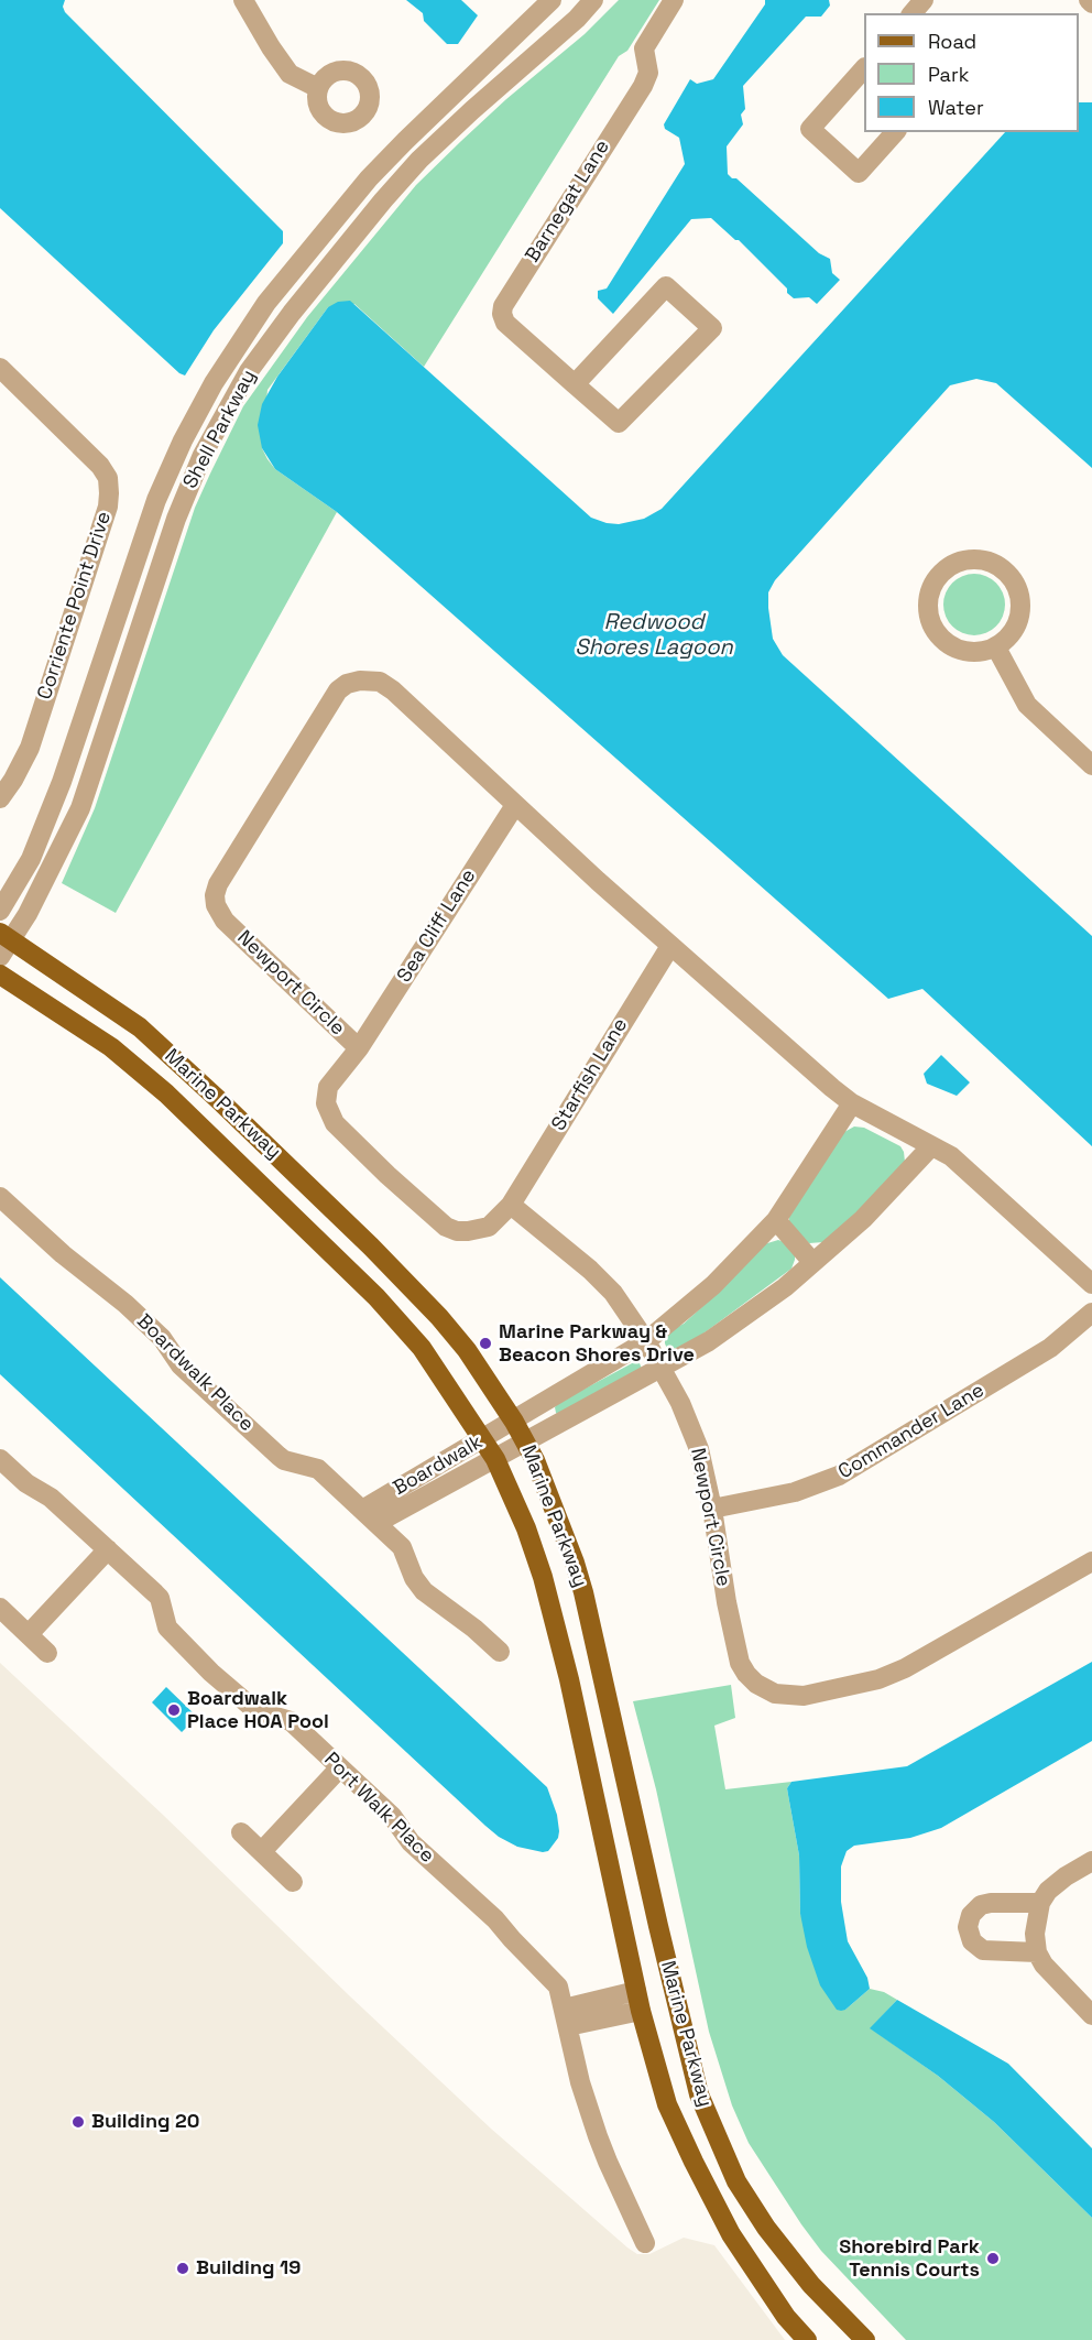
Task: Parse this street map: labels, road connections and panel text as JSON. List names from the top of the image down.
{
  "streets": {
    "main road": ["Marine Parkway"],
    "street": [
      "Barnegat Lane",
      "Shell Parkway",
      "Corriente Point Drive",
      "Sea Cliff Lane",
      "Newport Circle",
      "Starfish Lane",
      "Boardwalk Place",
      "Commander Lane",
      "Boardwalk",
      "Port Walk Place"
    ]
  },
  "crossings": [
    ["Shell Parkway", "Marine Parkway"],
    ["Sea Cliff Lane", "Newport Circle"],
    ["Newport Circle", "Starfish Lane"],
    ["Newport Circle", "Commander Lane"],
    ["Newport Circle", "Boardwalk"],
    ["Marine Parkway", "Boardwalk"],
    ["Boardwalk Place", "Boardwalk"]
  ],
  "water": ["Redwood Shores Lagoon"],
  "places": [
    "Marine Parkway & Beacon Shores Drive",
    "Boardwalk Place HOA Pool",
    "Building 20",
    "Shorebird Park Tennis Courts",
    "Building 19"
  ],
  "legend": ["Road", "Park", "Water"]
}
